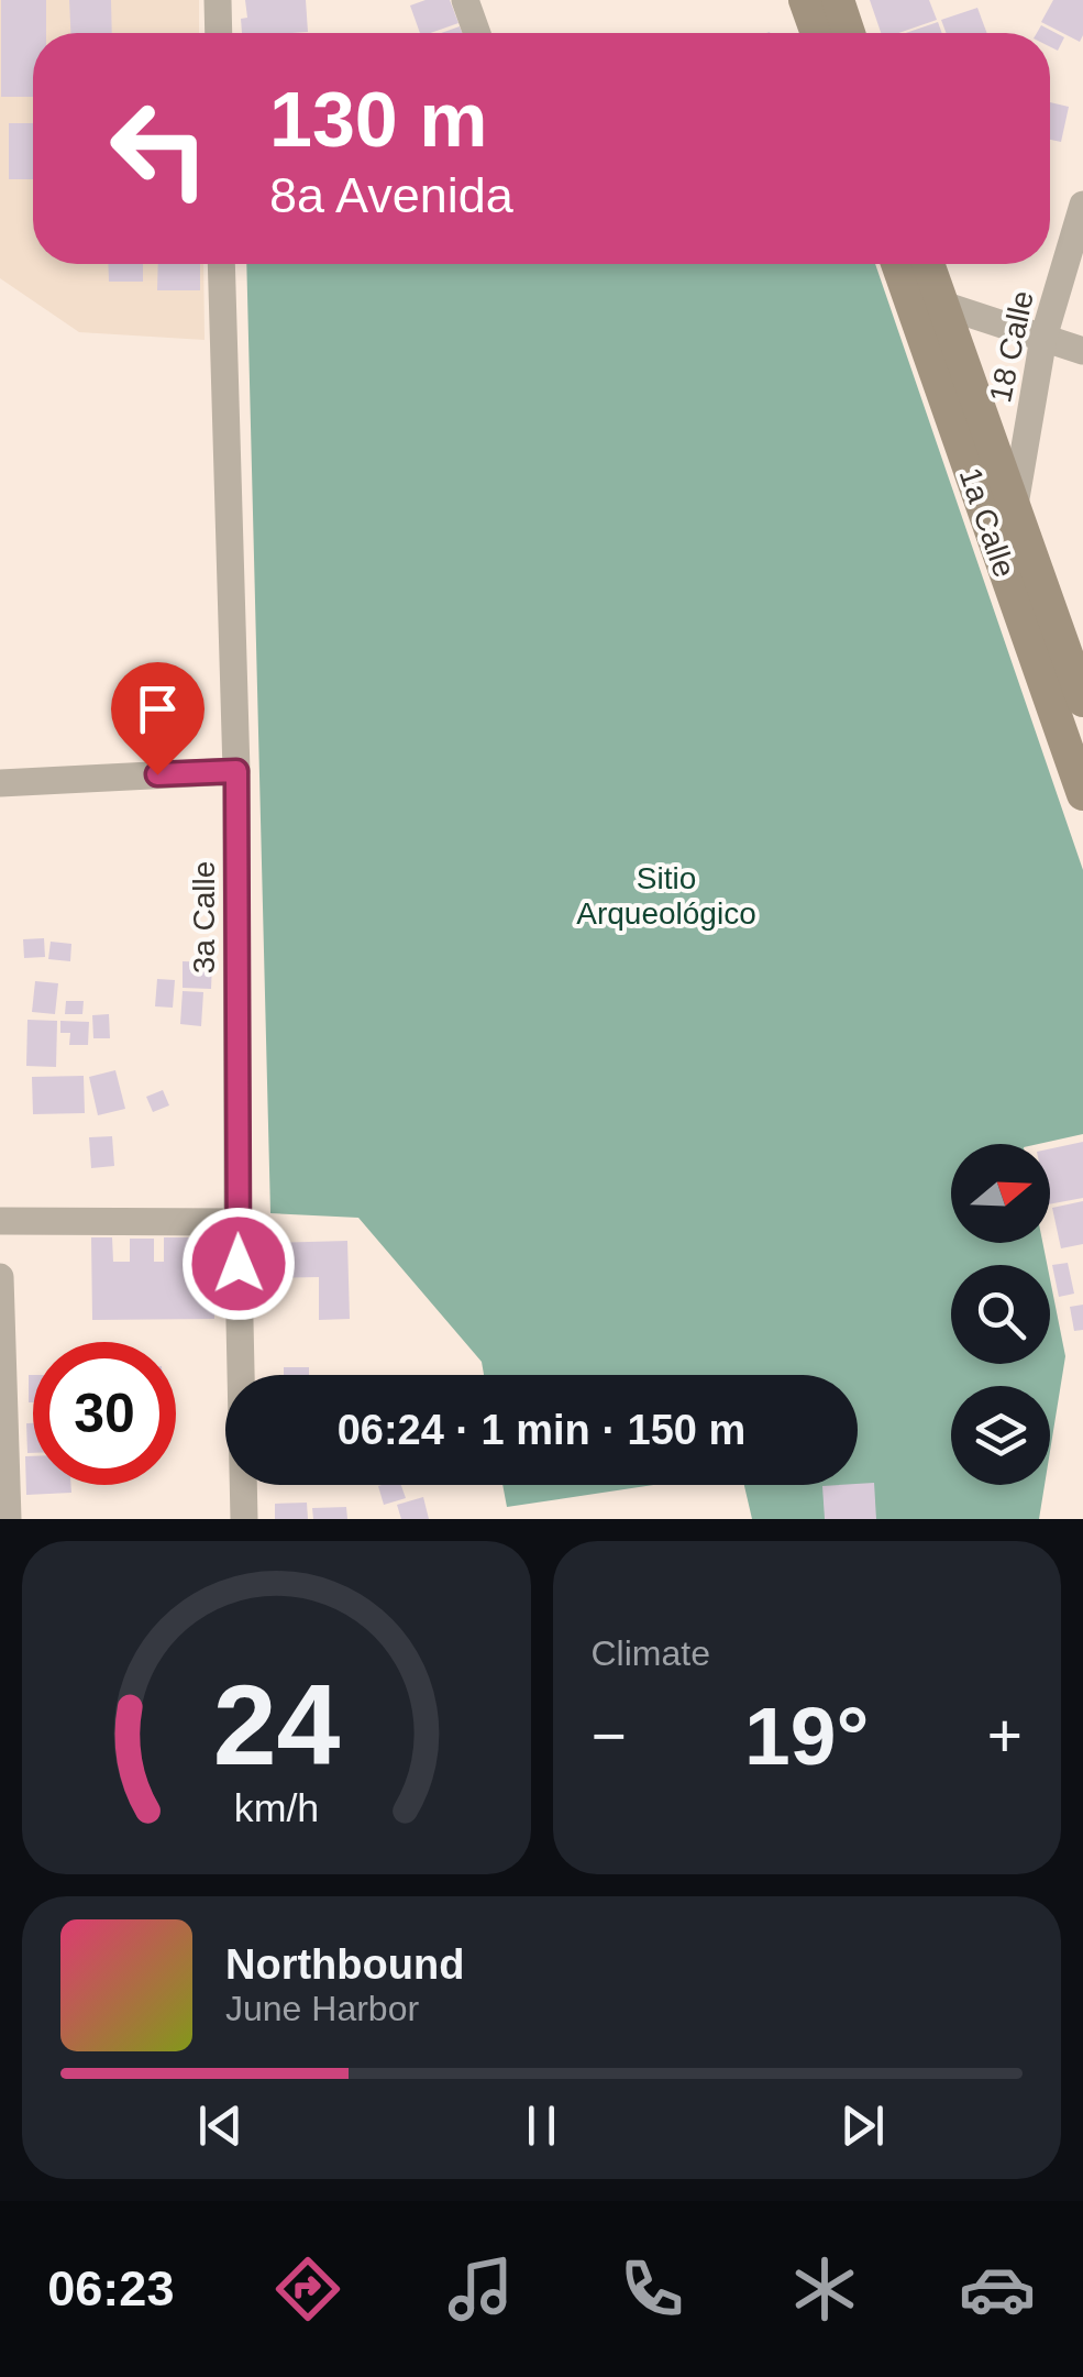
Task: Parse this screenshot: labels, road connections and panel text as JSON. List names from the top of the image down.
{
  "streets": {
    "main road": ["1a Calle"],
    "street": ["18 Calle", "3a Calle"]
  },
  "crossings": [
    ["18 Calle", "1a Calle"]
  ],
  "parks": ["Sitio Arqueológico"],
  "north": "right",
  "page": {
    "turn": ["130 m", "8a Avenida"],
    "limit": "30",
    "trip": "06:24 · 1 min · 150 m",
    "tile": "Climate",
    "heat": ["−", "19°", "+"],
    "song": ["Northbound", "June Harbor"],
    "tabs": "06:23",
    "gauge": ["24", "km/h"]
  }
}
